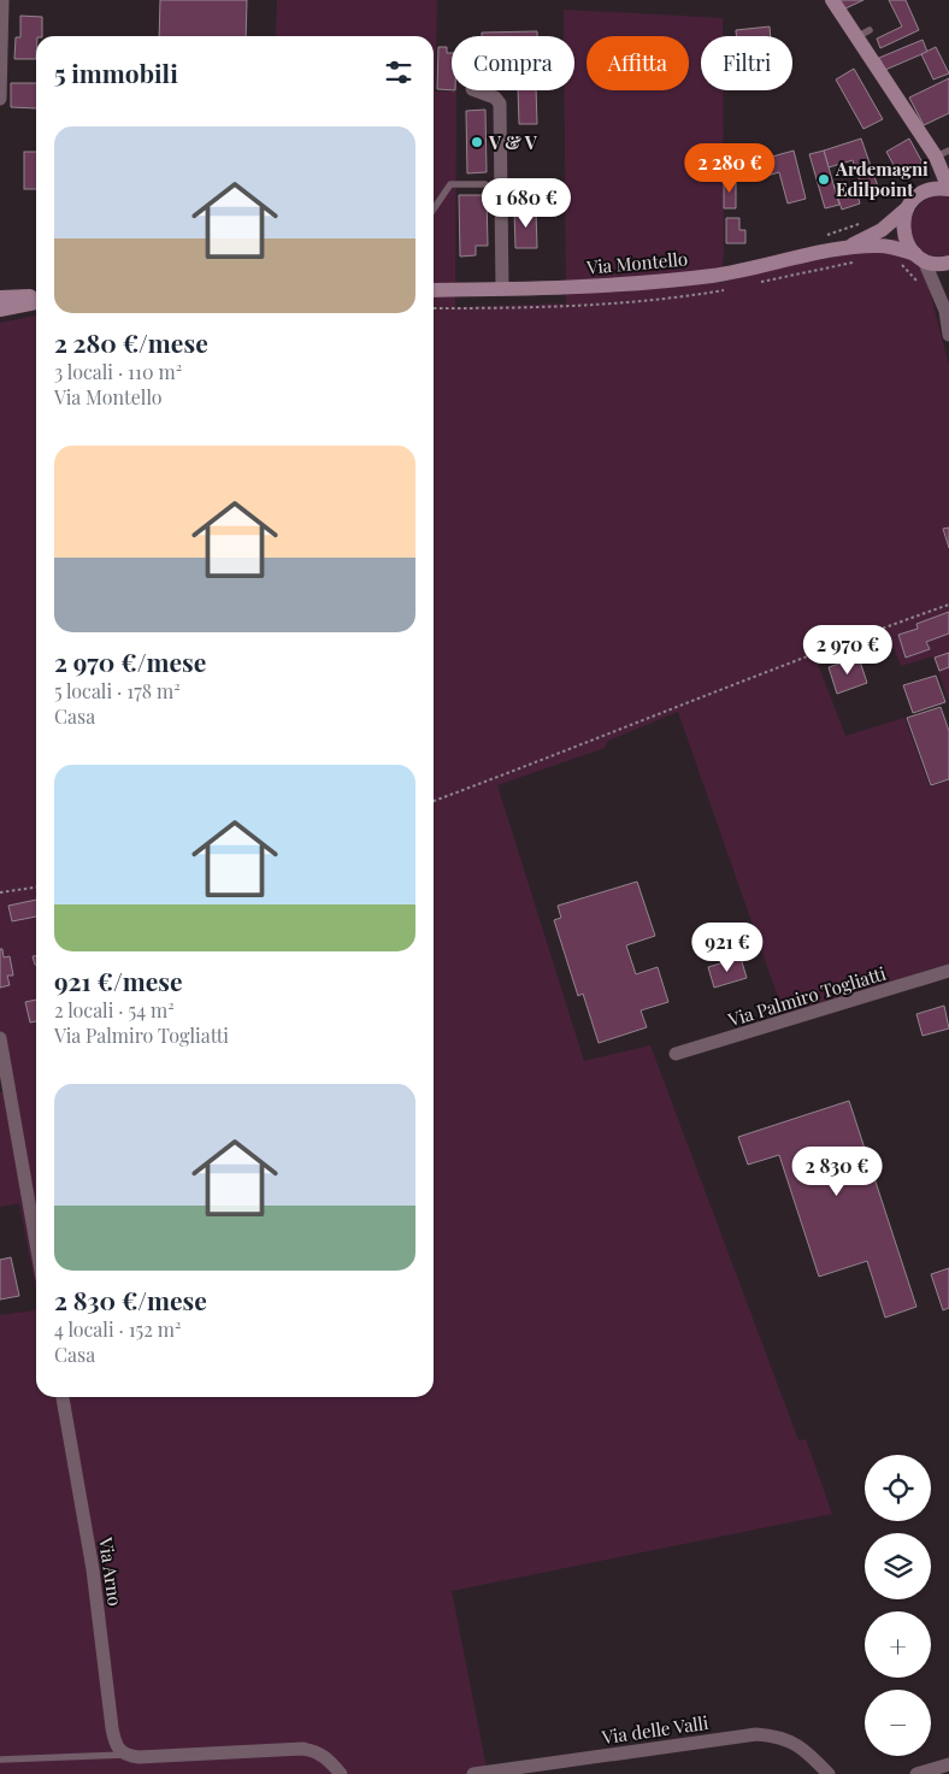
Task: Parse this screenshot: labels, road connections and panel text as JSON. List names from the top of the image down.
{
  "streets": {
    "street": [
      "Via Montello",
      "Via Palmiro Togliatti",
      "Via Arno",
      "Via delle Valli"
    ]
  },
  "places": ["V & V", "Ardemagni Edilpoint"],
  "page": {
    "chip": ["Compra", "Affitta", "Filtri"],
    "heading": "5 immobili",
    "list": [
      {
        "name": "2 280 €/mese",
        "note": "3 locali · 110 m² · Via Montello"
      },
      {
        "name": "2 970 €/mese",
        "note": "5 locali · 178 m² · Casa"
      },
      {
        "name": "921 €/mese",
        "note": "2 locali · 54 m² · Via Palmiro Togliatti"
      },
      {
        "name": "2 830 €/mese",
        "note": "4 locali · 152 m² · Casa"
      }
    ],
    "price": [
      "2 280 €",
      "1 680 €",
      "2 970 €",
      "921 €",
      "2 830 €"
    ],
    "map_buttons": ["+", "−"]
  }
}
